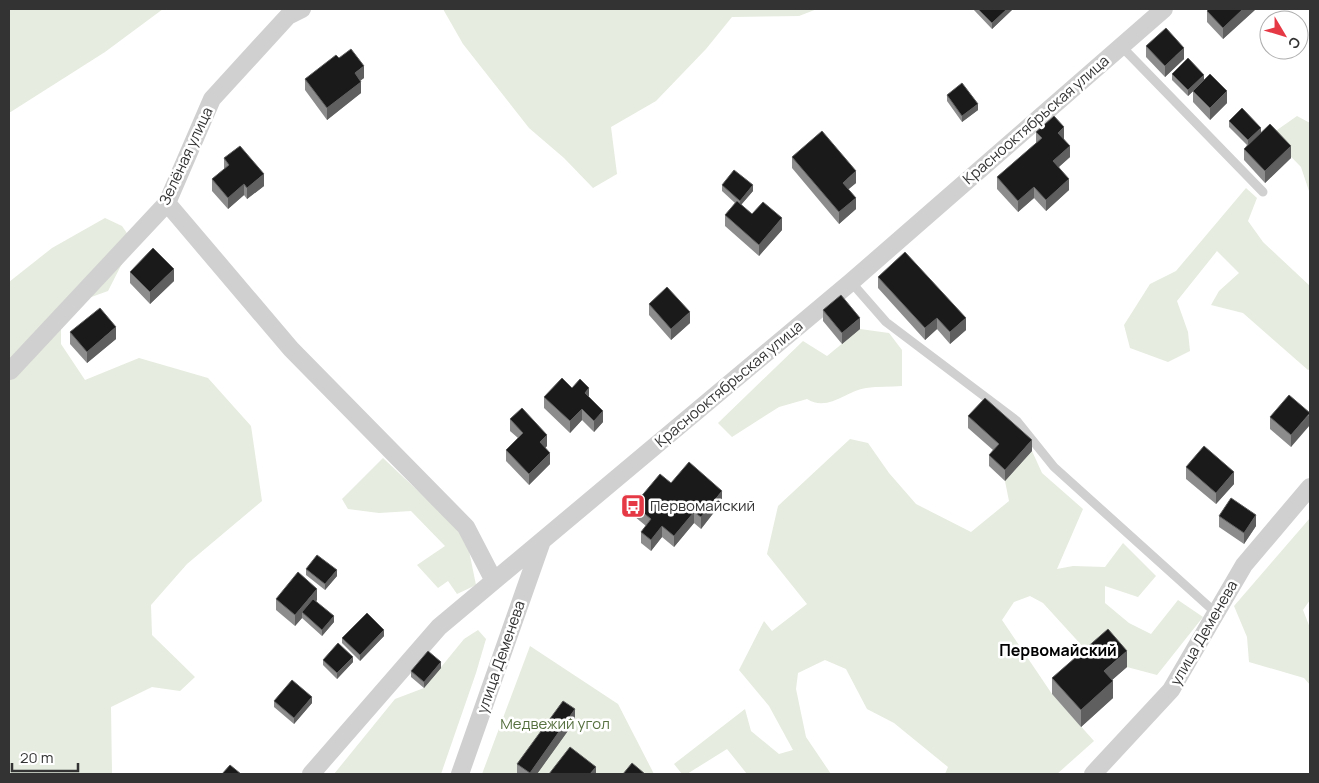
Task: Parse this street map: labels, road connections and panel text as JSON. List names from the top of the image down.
{
  "streets": {
    "street": ["Краснооктябрьская улица", "Зелёная улица", "улица Деменева"]
  },
  "crossings": [
    ["Краснооктябрьская улица", "улица Деменева"]
  ],
  "districts": ["Первомайский"],
  "parks": ["Медвежий угол"],
  "places": {
    "bus stop": ["Первомайский"]
  },
  "scale_bar": "20 m",
  "north": "bottom right"
}
